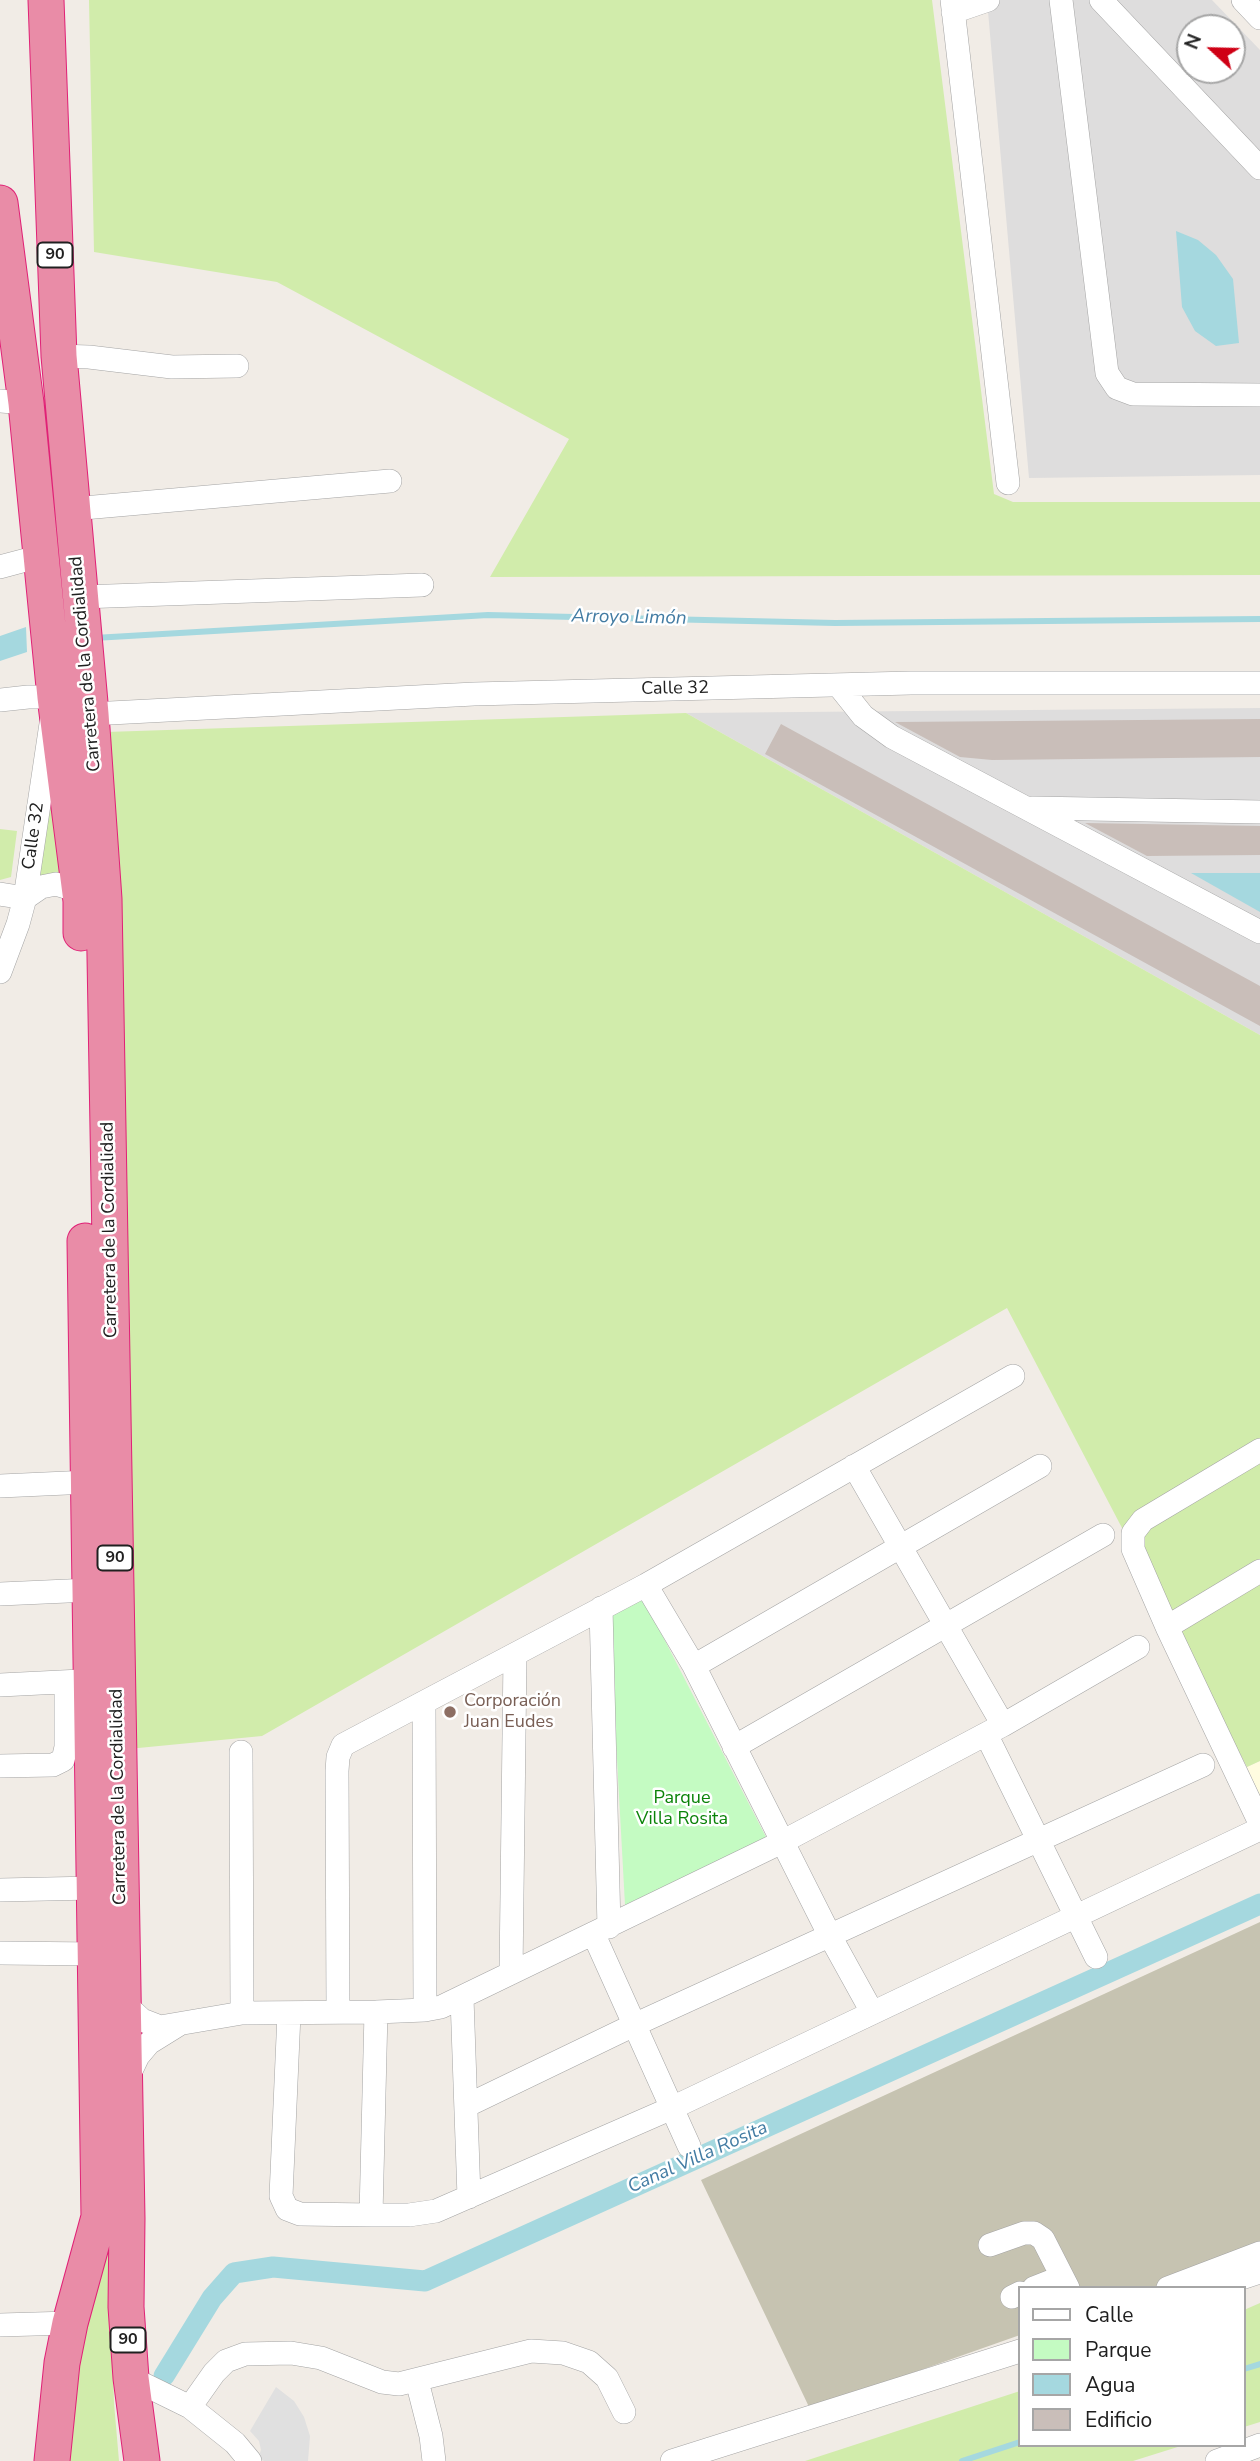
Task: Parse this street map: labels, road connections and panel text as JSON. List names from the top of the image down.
{
  "streets": {
    "highway": ["90", "Carretera de la Cordialidad"],
    "street": ["Calle 32"]
  },
  "crossings": [
    ["Carretera de la Cordialidad", "Calle 32"]
  ],
  "water": ["Arroyo Limón", "Canal Villa Rosita"],
  "parks": ["Parque Villa Rosita"],
  "places": ["Corporación Juan Eudes"],
  "legend": [
    "Calle",
    "Parque",
    "Agua",
    "Edificio"
  ],
  "north": "left"
}
